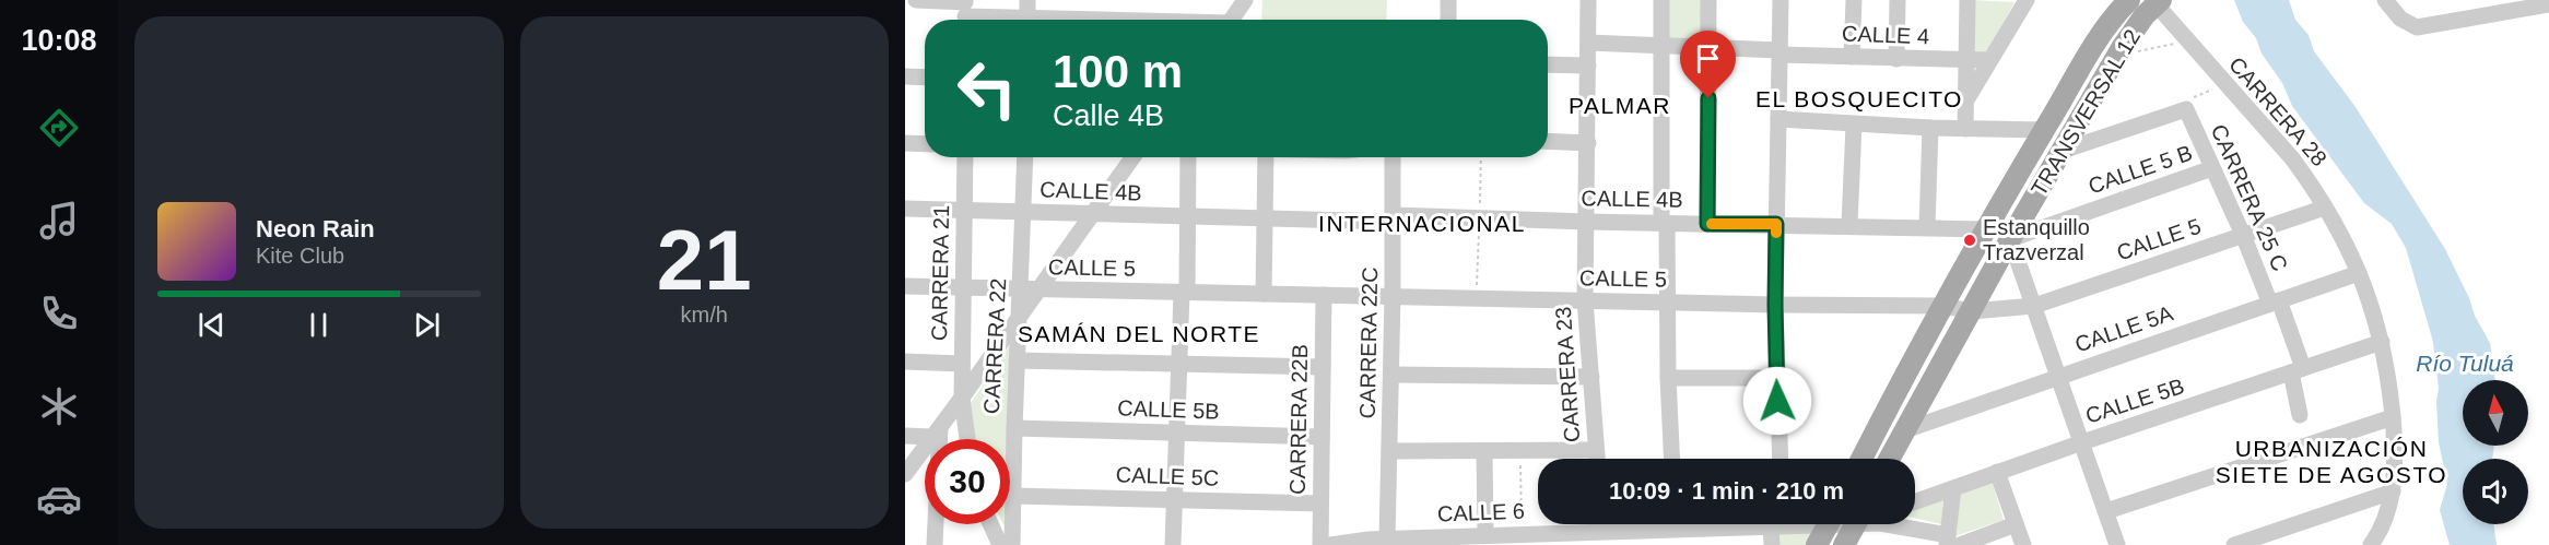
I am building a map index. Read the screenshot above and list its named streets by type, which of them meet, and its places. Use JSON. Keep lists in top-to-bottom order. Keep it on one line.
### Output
{"streets":{"main road":["TRANSVERSAL 12"],"street":["CALLE 4","CARRERA 28","CALLE 5 B","CALLE 4B","CARRERA 25 C","CALLE 5","CARRERA 21","CALLE 5A","CARRERA 22C","CARRERA 22","CARRERA 23","CALLE 5B","CARRERA 22B","CALLE 5C","CALLE 6"]},"crossings":[["CALLE 4","CARRERA 23"],["CARRERA 28","TRANSVERSAL 12"],["CARRERA 28","CALLE 5"],["CARRERA 28","CALLE 5A"],["CARRERA 28","CALLE 5B"],["TRANSVERSAL 12","CALLE 5 B"],["TRANSVERSAL 12","CALLE 4B"],["TRANSVERSAL 12","CALLE 5"],["TRANSVERSAL 12","CALLE 5A"],["CALLE 5 B","CARRERA 25 C"],["CALLE 4B","CARRERA 21"],["CALLE 4B","CARRERA 22C"],["CALLE 4B","CARRERA 22"],["CALLE 4B","CARRERA 23"],["CARRERA 25 C","CALLE 5"],["CARRERA 25 C","CALLE 5A"],["CARRERA 25 C","CALLE 5B"],["CALLE 5","CARRERA 21"],["CALLE 5","CARRERA 22C"],["CALLE 5","CARRERA 22"],["CALLE 5","CARRERA 23"],["CALLE 5","CARRERA 22B"],["CARRERA 22C","CALLE 6"],["CARRERA 22","CALLE 5B"],["CARRERA 22","CALLE 5C"],["CALLE 5B","CARRERA 22B"],["CARRERA 22B","CALLE 5C"]],"districts":["EL BOSQUECITO","PALMAR","INTERNACIONAL","SAMÁN DEL NORTE","URBANIZACIÓN SIETE DE AGOSTO"],"water":["Río Tuluá"],"places":["Estanquillo Trazverzal"],"north":"top","page":{"tabs":"10:08","tile":["21","km/h"],"turn":["100 m","Calle 4B"],"song":["Neon Rain","Kite Club"],"limit":"30","trip":"10:09 · 1 min · 210 m"}}
